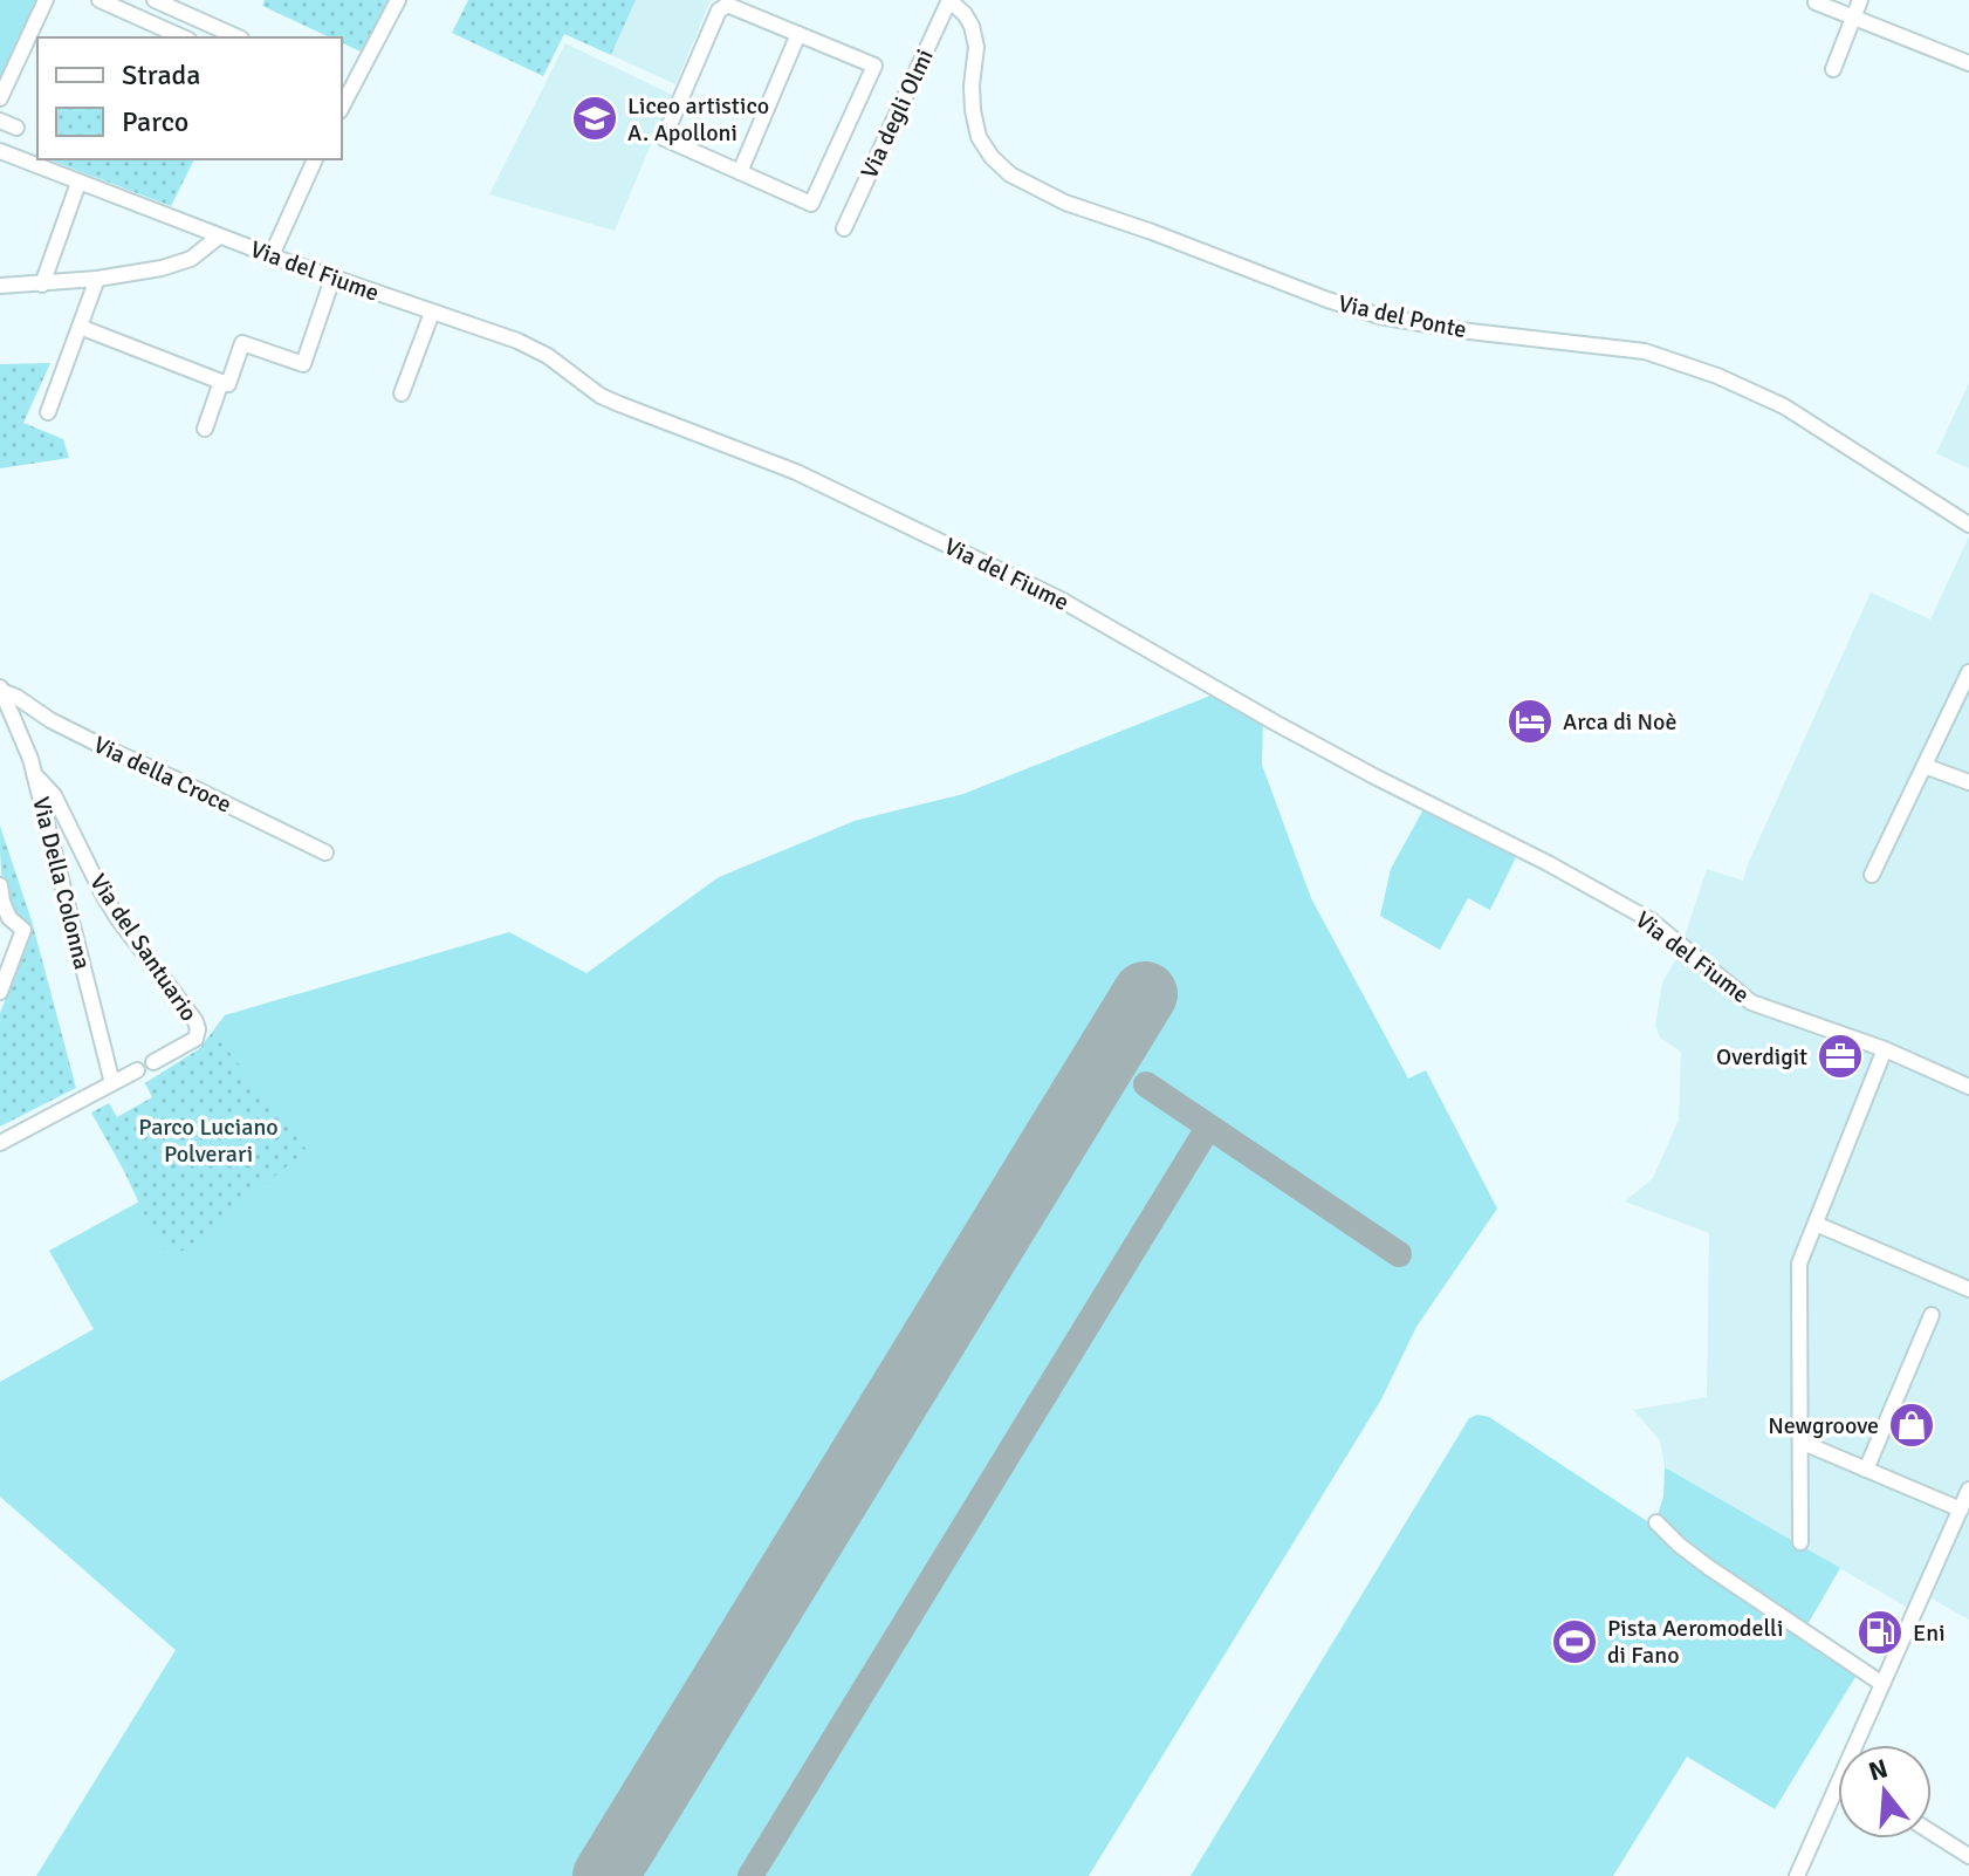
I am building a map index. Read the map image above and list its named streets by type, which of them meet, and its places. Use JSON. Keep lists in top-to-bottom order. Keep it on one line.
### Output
{"streets":{"street":["Via degli Olmi","Via del Fiume","Via del Ponte","Via della Croce","Via Della Colonna","Via del Santuario"]},"crossings":[["Via degli Olmi","Via del Ponte"],["Via della Croce","Via Della Colonna"],["Via Della Colonna","Via del Santuario"]],"parks":["Parco Luciano Polverari"],"places":{"school or university":["Liceo artistico A. Apolloni"],"hotel":["Arca di Noè"],"office":["Overdigit"],"shop":["Newgroove"],"fuel station":["Eni"],"sports":["Pista Aeromodelli di Fano"]},"legend":["Strada","Parco"],"north":"top"}
